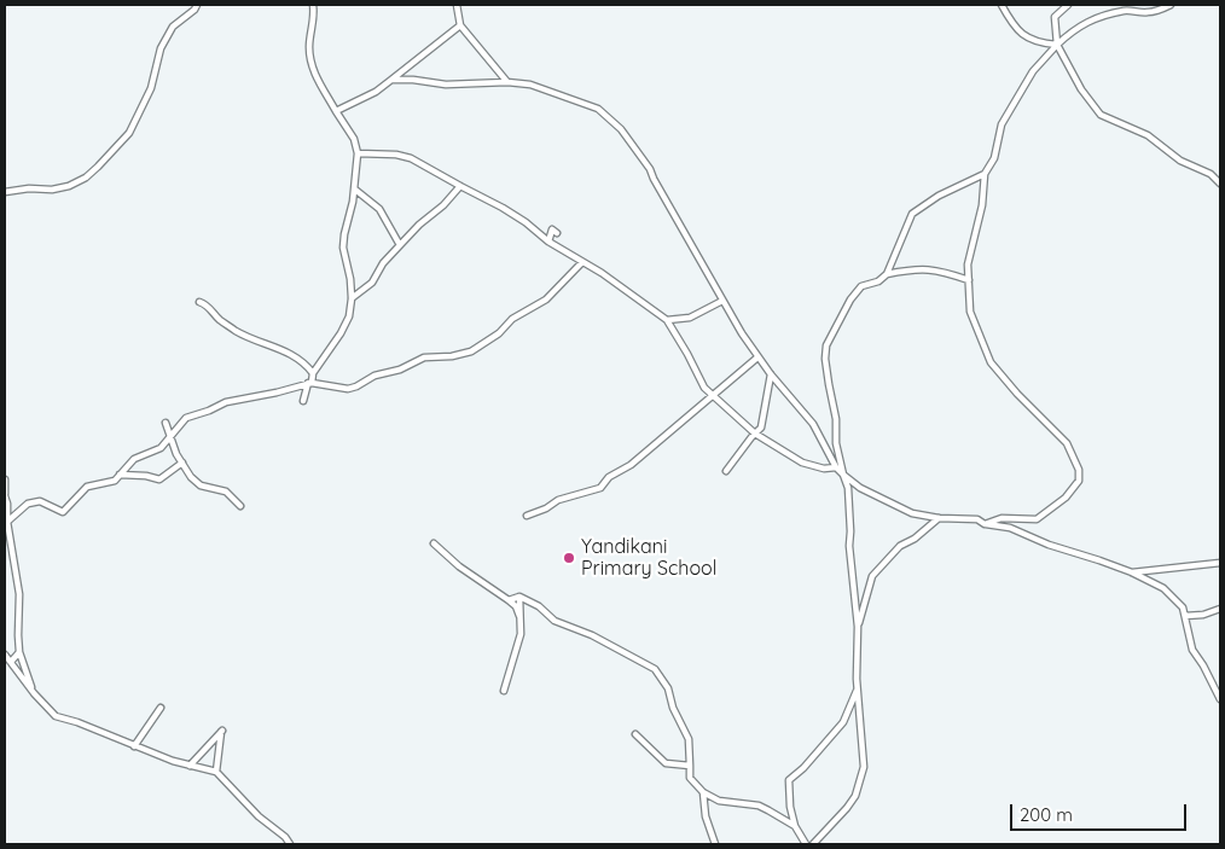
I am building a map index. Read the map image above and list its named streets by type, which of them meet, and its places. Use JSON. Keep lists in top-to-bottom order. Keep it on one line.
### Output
{"places":["Yandikani Primary School"],"scale_bar":"200 m"}
